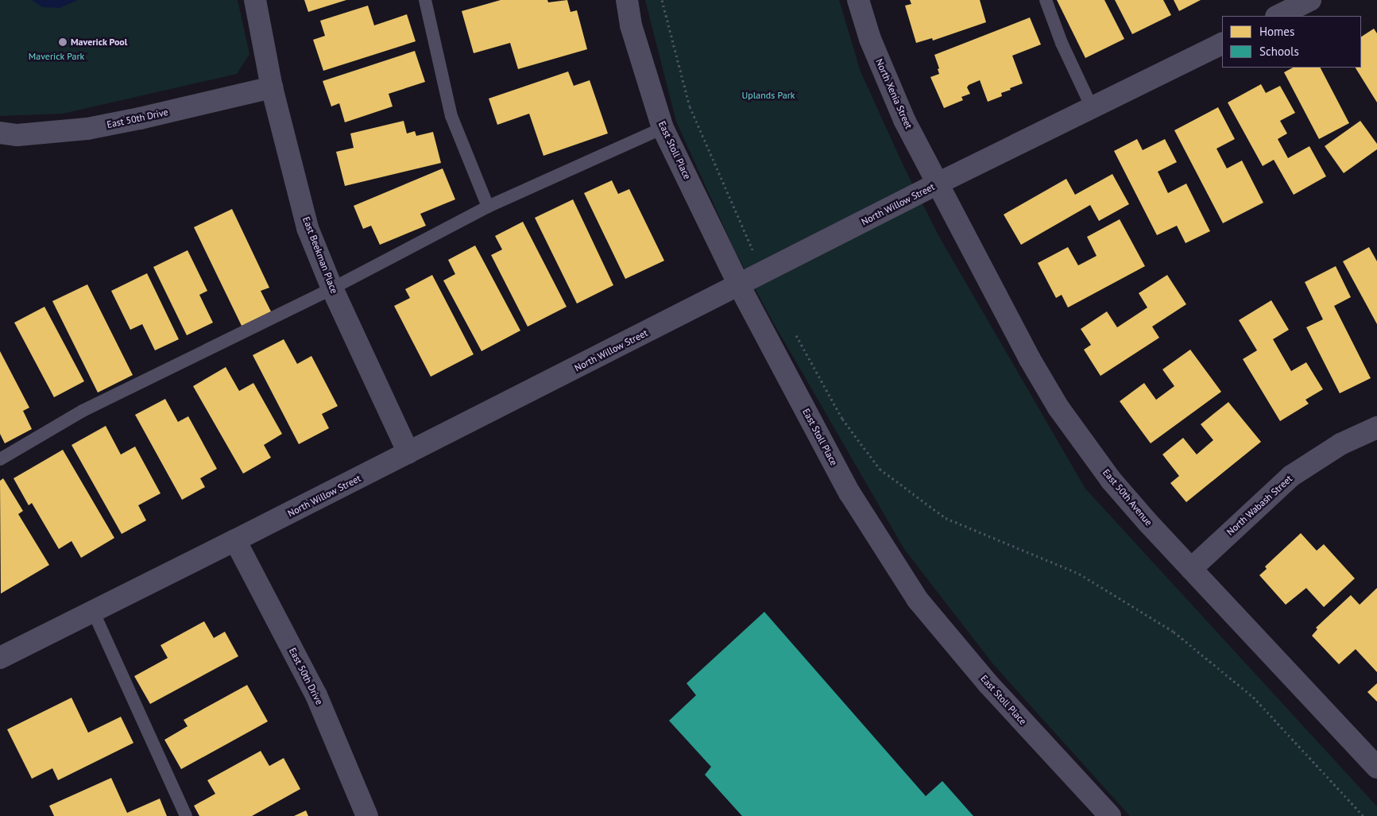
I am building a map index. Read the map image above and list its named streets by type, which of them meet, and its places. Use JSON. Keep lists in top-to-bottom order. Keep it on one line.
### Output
{"streets":{"street":["North Xenia Street","East 50th Drive","East Stoll Place","North Willow Street","East Beekman Place","East 50th Avenue","North Wabash Street"]},"crossings":[["North Xenia Street","North Willow Street"],["North Xenia Street","East 50th Avenue"],["East 50th Drive","North Willow Street"],["East 50th Drive","East Beekman Place"],["East Stoll Place","North Willow Street"],["North Willow Street","East Beekman Place"],["North Willow Street","East 50th Avenue"],["East 50th Avenue","North Wabash Street"]],"parks":["Maverick Park","Uplands Park"],"places":["Maverick Pool"],"legend":["Homes","Schools"]}
